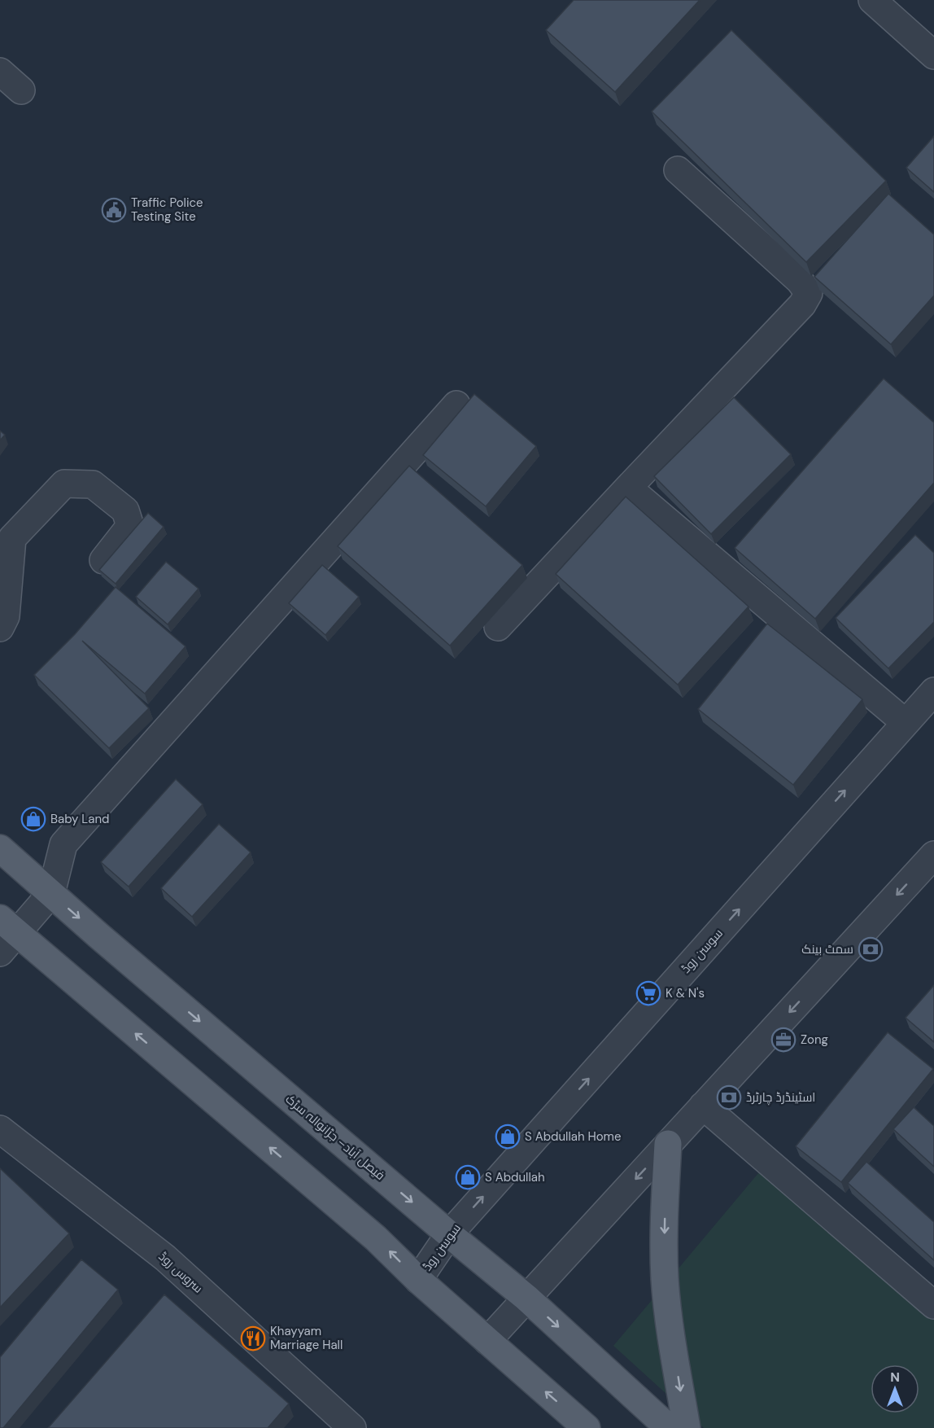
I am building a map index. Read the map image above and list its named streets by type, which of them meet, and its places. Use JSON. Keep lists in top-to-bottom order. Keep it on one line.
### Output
{"streets":{"main road":["فیصل آباد– جڑانوالہ سڑک"],"street":["سوسن روڈ","سروس روڈ"]},"crossings":[["سوسن روڈ","فیصل آباد– جڑانوالہ سڑک"]],"places":{"public building":["Traffic Police Testing Site"],"shop":["Baby Land","S Abdullah Home","S Abdullah"],"bank":["سمٹ بینک","اسٹینڈرڈ چارٹرڈ"],"supermarket":["K & N's"],"office":["Zong"],"restaurant":["Khayyam Marriage Hall"]},"north":"top"}
